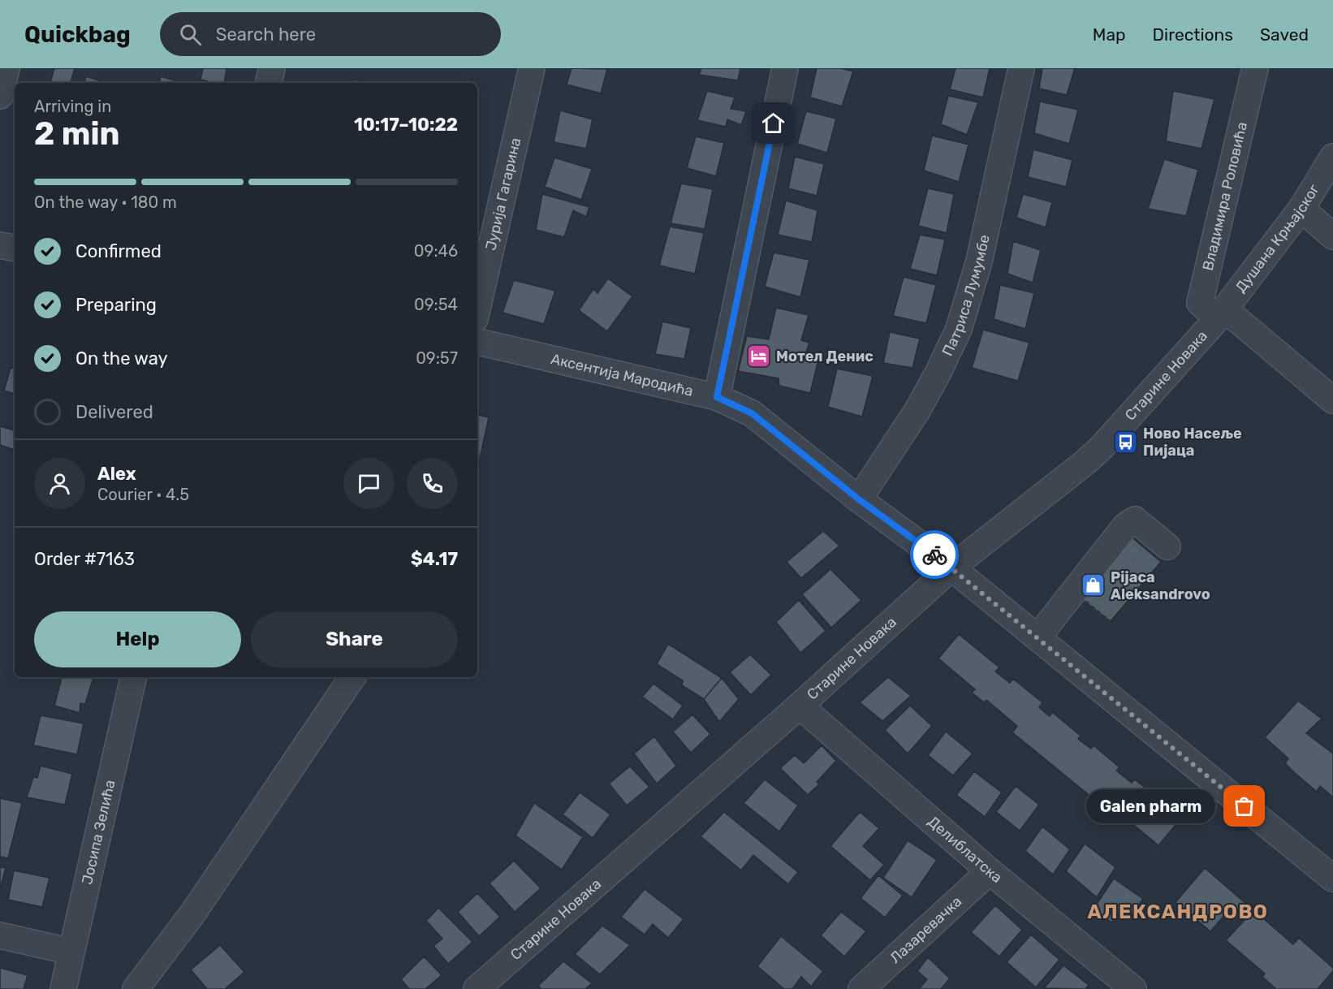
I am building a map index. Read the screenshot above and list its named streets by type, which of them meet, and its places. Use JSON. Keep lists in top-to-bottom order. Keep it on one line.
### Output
{"streets":{"street":["Јурија Гагарина","Владимира Роловића","Душана Крњајског","Патриса Лумумбе","Аксентија Мародића","Старине Новака","Јосипа Зелића","Делиблатска","Лазаревачка"]},"crossings":[["Владимира Роловића","Душана Крњајског"],["Владимира Роловића","Старине Новака"],["Душана Крњајског","Старине Новака"],["Патриса Лумумбе","Аксентија Мародића"],["Аксентија Мародића","Старине Новака"],["Старине Новака","Делиблатска"],["Делиблатска","Лазаревачка"]],"districts":["АЛЕКСАНДРОВО"],"places":{"hotel":["Мотел Денис"],"bus stop":["Ново Насеље Пијаца"],"shop":["Pijaca Aleksandrovo"],"other":["Galen pharm"]},"page":{"header":"Quickbag","search":"Search here","nav":["Map","Directions","Saved"],"heading":["2 min","Arriving in","10:17–10:22"],"panel":["Alex","Courier · 4.5","Order #7163","$4.17"],"bar":"On the way · 180 m","list":[["Confirmed","09:46"],["Preparing","09:54"],["On the way","09:57"],"Delivered"],"buttons":["Help","Share"],"bubble":"Galen pharm"}}
